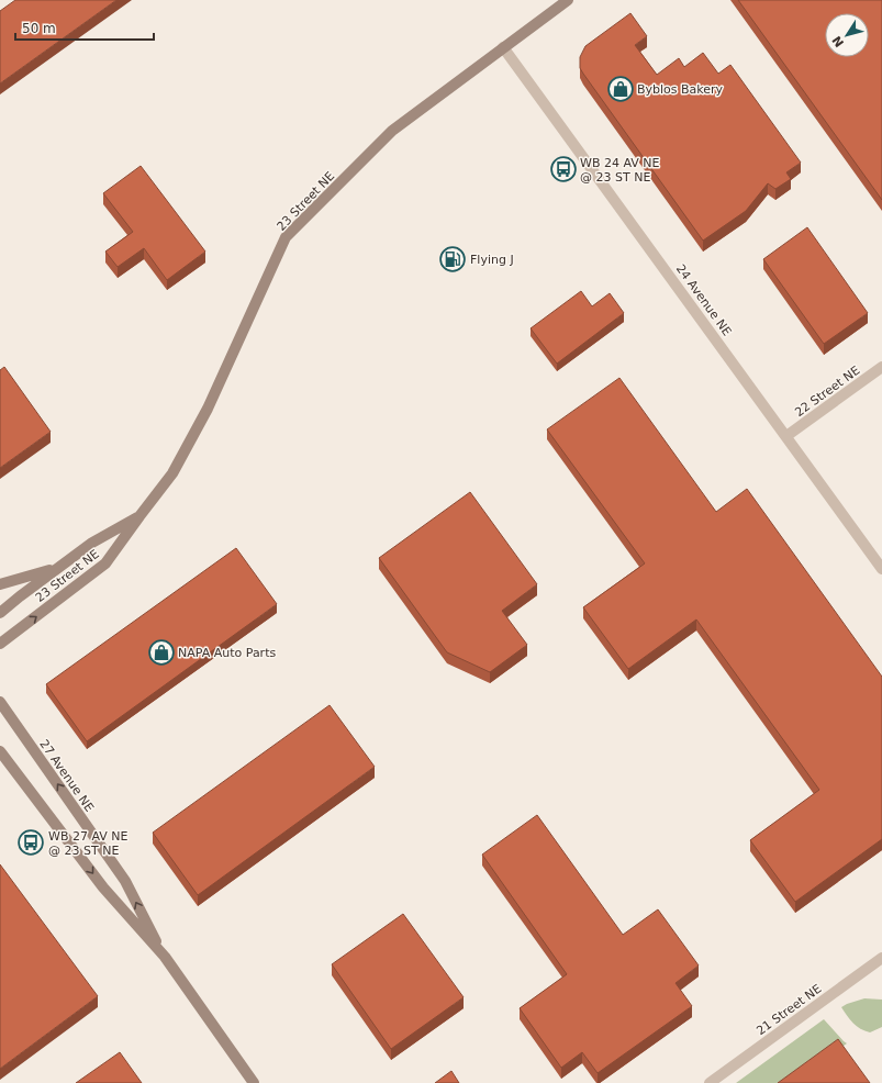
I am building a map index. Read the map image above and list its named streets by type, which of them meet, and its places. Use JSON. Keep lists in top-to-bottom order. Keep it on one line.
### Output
{"streets":{"street":["23 Street NE","24 Avenue NE","22 Street NE","27 Avenue NE","21 Street NE"]},"crossings":[["23 Street NE","24 Avenue NE"],["24 Avenue NE","22 Street NE"]],"places":{"shop":["Byblos Bakery","NAPA Auto Parts"],"bus stop":["WB 24 AV NE @ 23 ST NE","WB 27 AV NE @ 23 ST NE"],"fuel station":["Flying J"]},"scale_bar":"50 m","north":"bottom left"}
